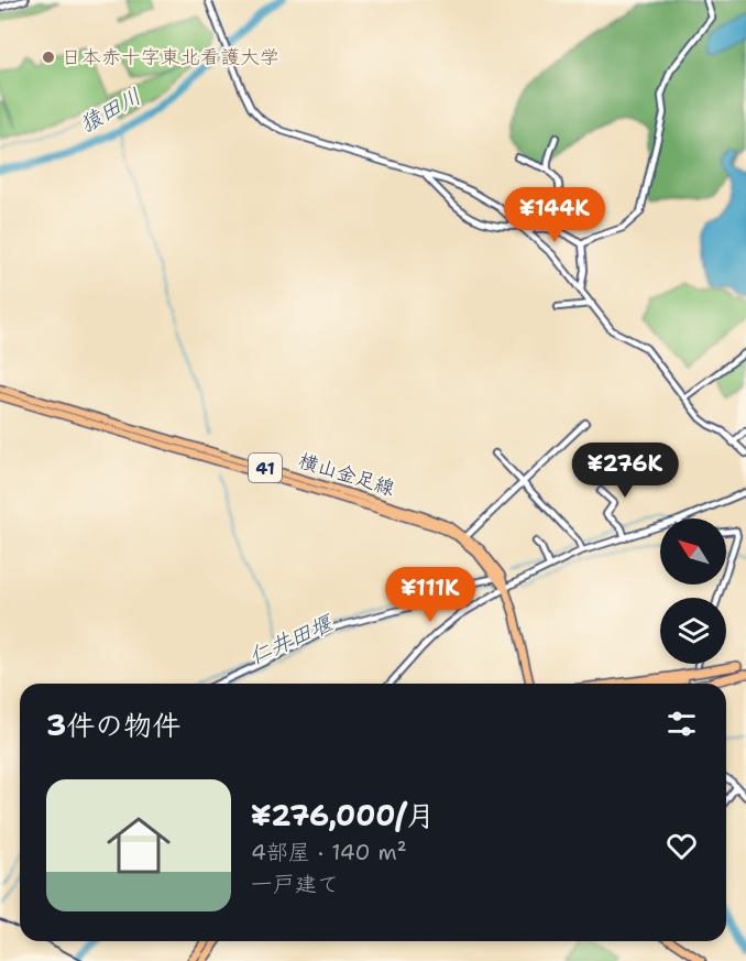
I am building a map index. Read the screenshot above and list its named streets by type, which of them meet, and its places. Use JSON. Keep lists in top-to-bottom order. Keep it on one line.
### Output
{"streets":{"main road":["41","横山金足線"]},"water":["猿田川","仁井田堰"],"places":["日本赤十字東北看護大学"],"north":"top left","page":{"price":["¥144K","¥276K","¥111K"],"heading":"3件の物件","list":[{"name":"¥276,000/月","note":"4部屋 · 140 m² · 一戸建て"}]}}
